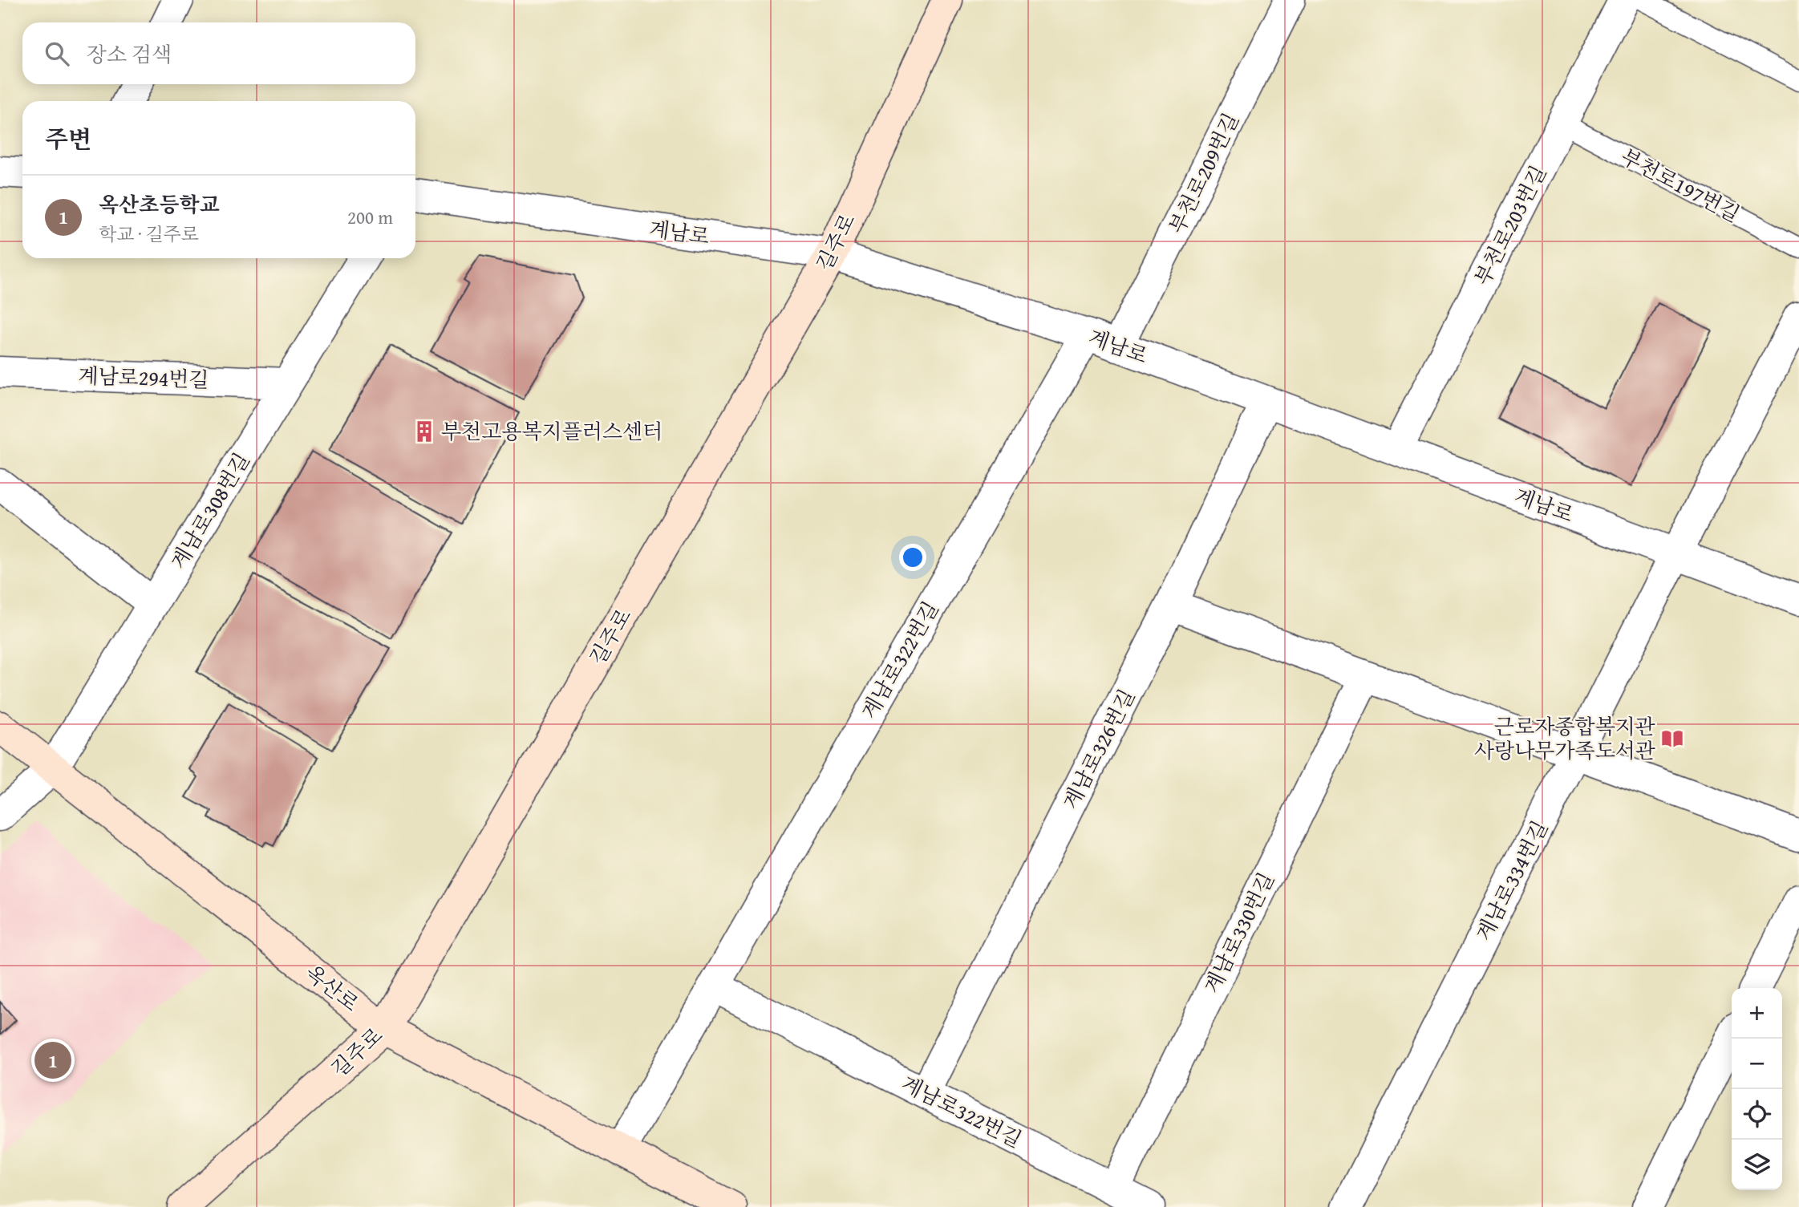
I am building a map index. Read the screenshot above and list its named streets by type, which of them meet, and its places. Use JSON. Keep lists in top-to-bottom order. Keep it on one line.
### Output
{"streets":{"street":["부천로209번길","부천로203번길","계남로","길주로","계남로294번길","계남로308번길","계남로322번길","계남로326번길","계남로334번길","계남로330번길","옥산로"],"lane":["부천로197번길"]},"crossings":[["부천로209번길","계남로"],["부천로197번길","부천로203번길"],["부천로203번길","계남로"],["계남로","길주로"],["계남로","계남로322번길"],["계남로","계남로326번길"],["계남로","계남로334번길"],["길주로","옥산로"],["계남로294번길","계남로308번길"],["계남로308번길","옥산로"],["계남로322번길","계남로326번길"],["계남로322번길","계남로330번길"],["계남로322번길","옥산로"]],"places":{"building":["부천고용복지플러스센터"],"library":["근로자종합복지관 사랑나무가족도서관"]},"page":{"search":"장소 검색","heading":"주변","list":[{"mark":"1","name":"옥산초등학교","note":"학교 · 길주로","value":"200 m"}],"map_buttons":["+","−"],"pins":"1"}}
